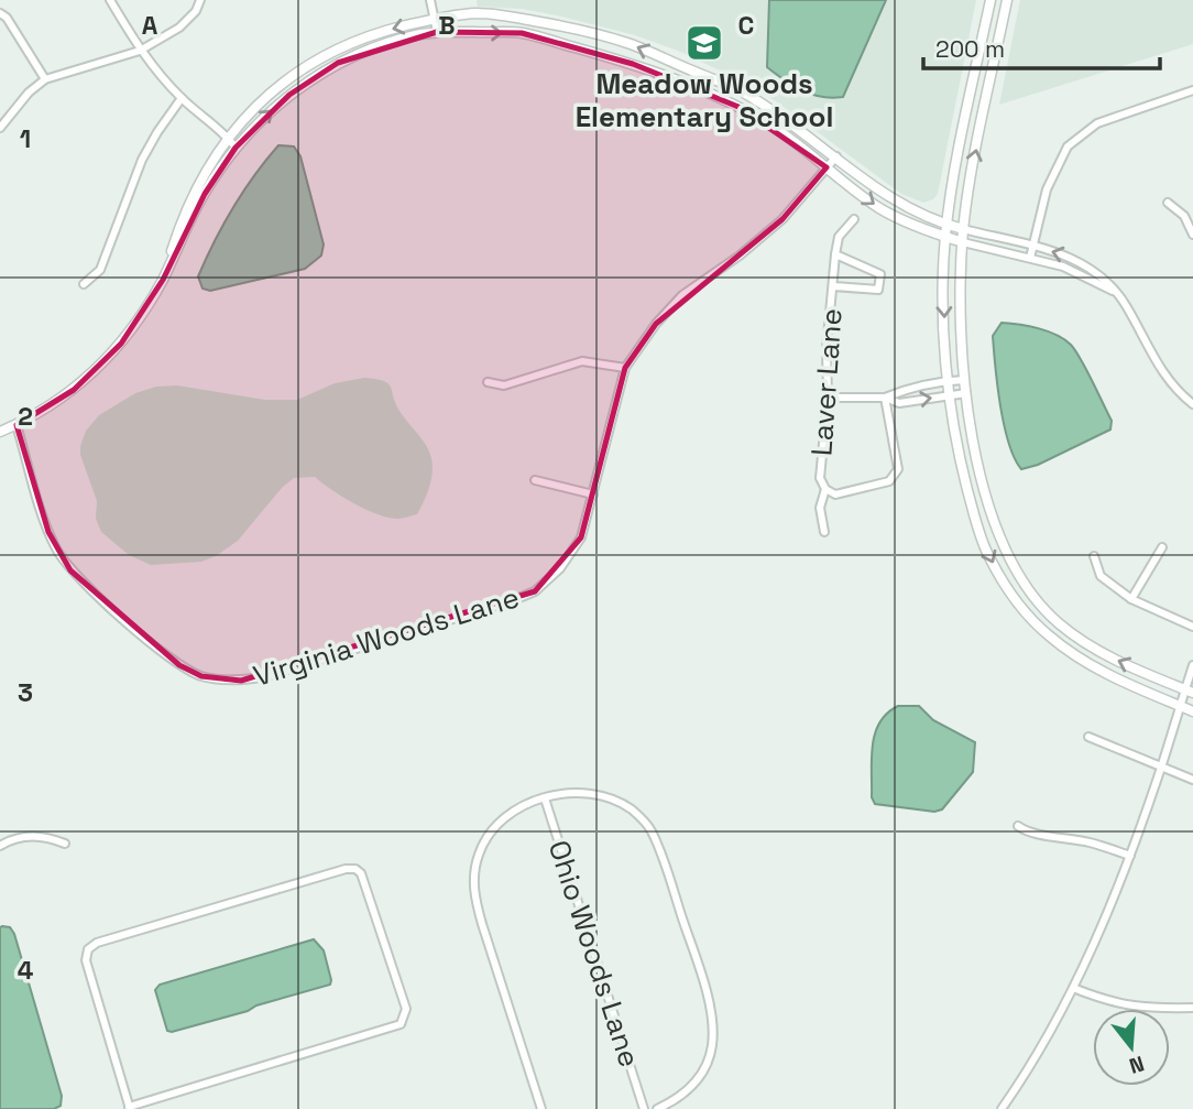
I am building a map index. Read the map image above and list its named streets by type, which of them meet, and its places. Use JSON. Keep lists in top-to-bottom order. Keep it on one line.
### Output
{"streets":{"street":["Laver Lane","Virginia Woods Lane","Ohio Woods Lane"]},"places":{"school or university":["Meadow Woods Elementary School"]},"scale_bar":"200 m","north":"bottom","grid":{"columns":["A","B","C"],"rows":["1","2","3","4"]}}
